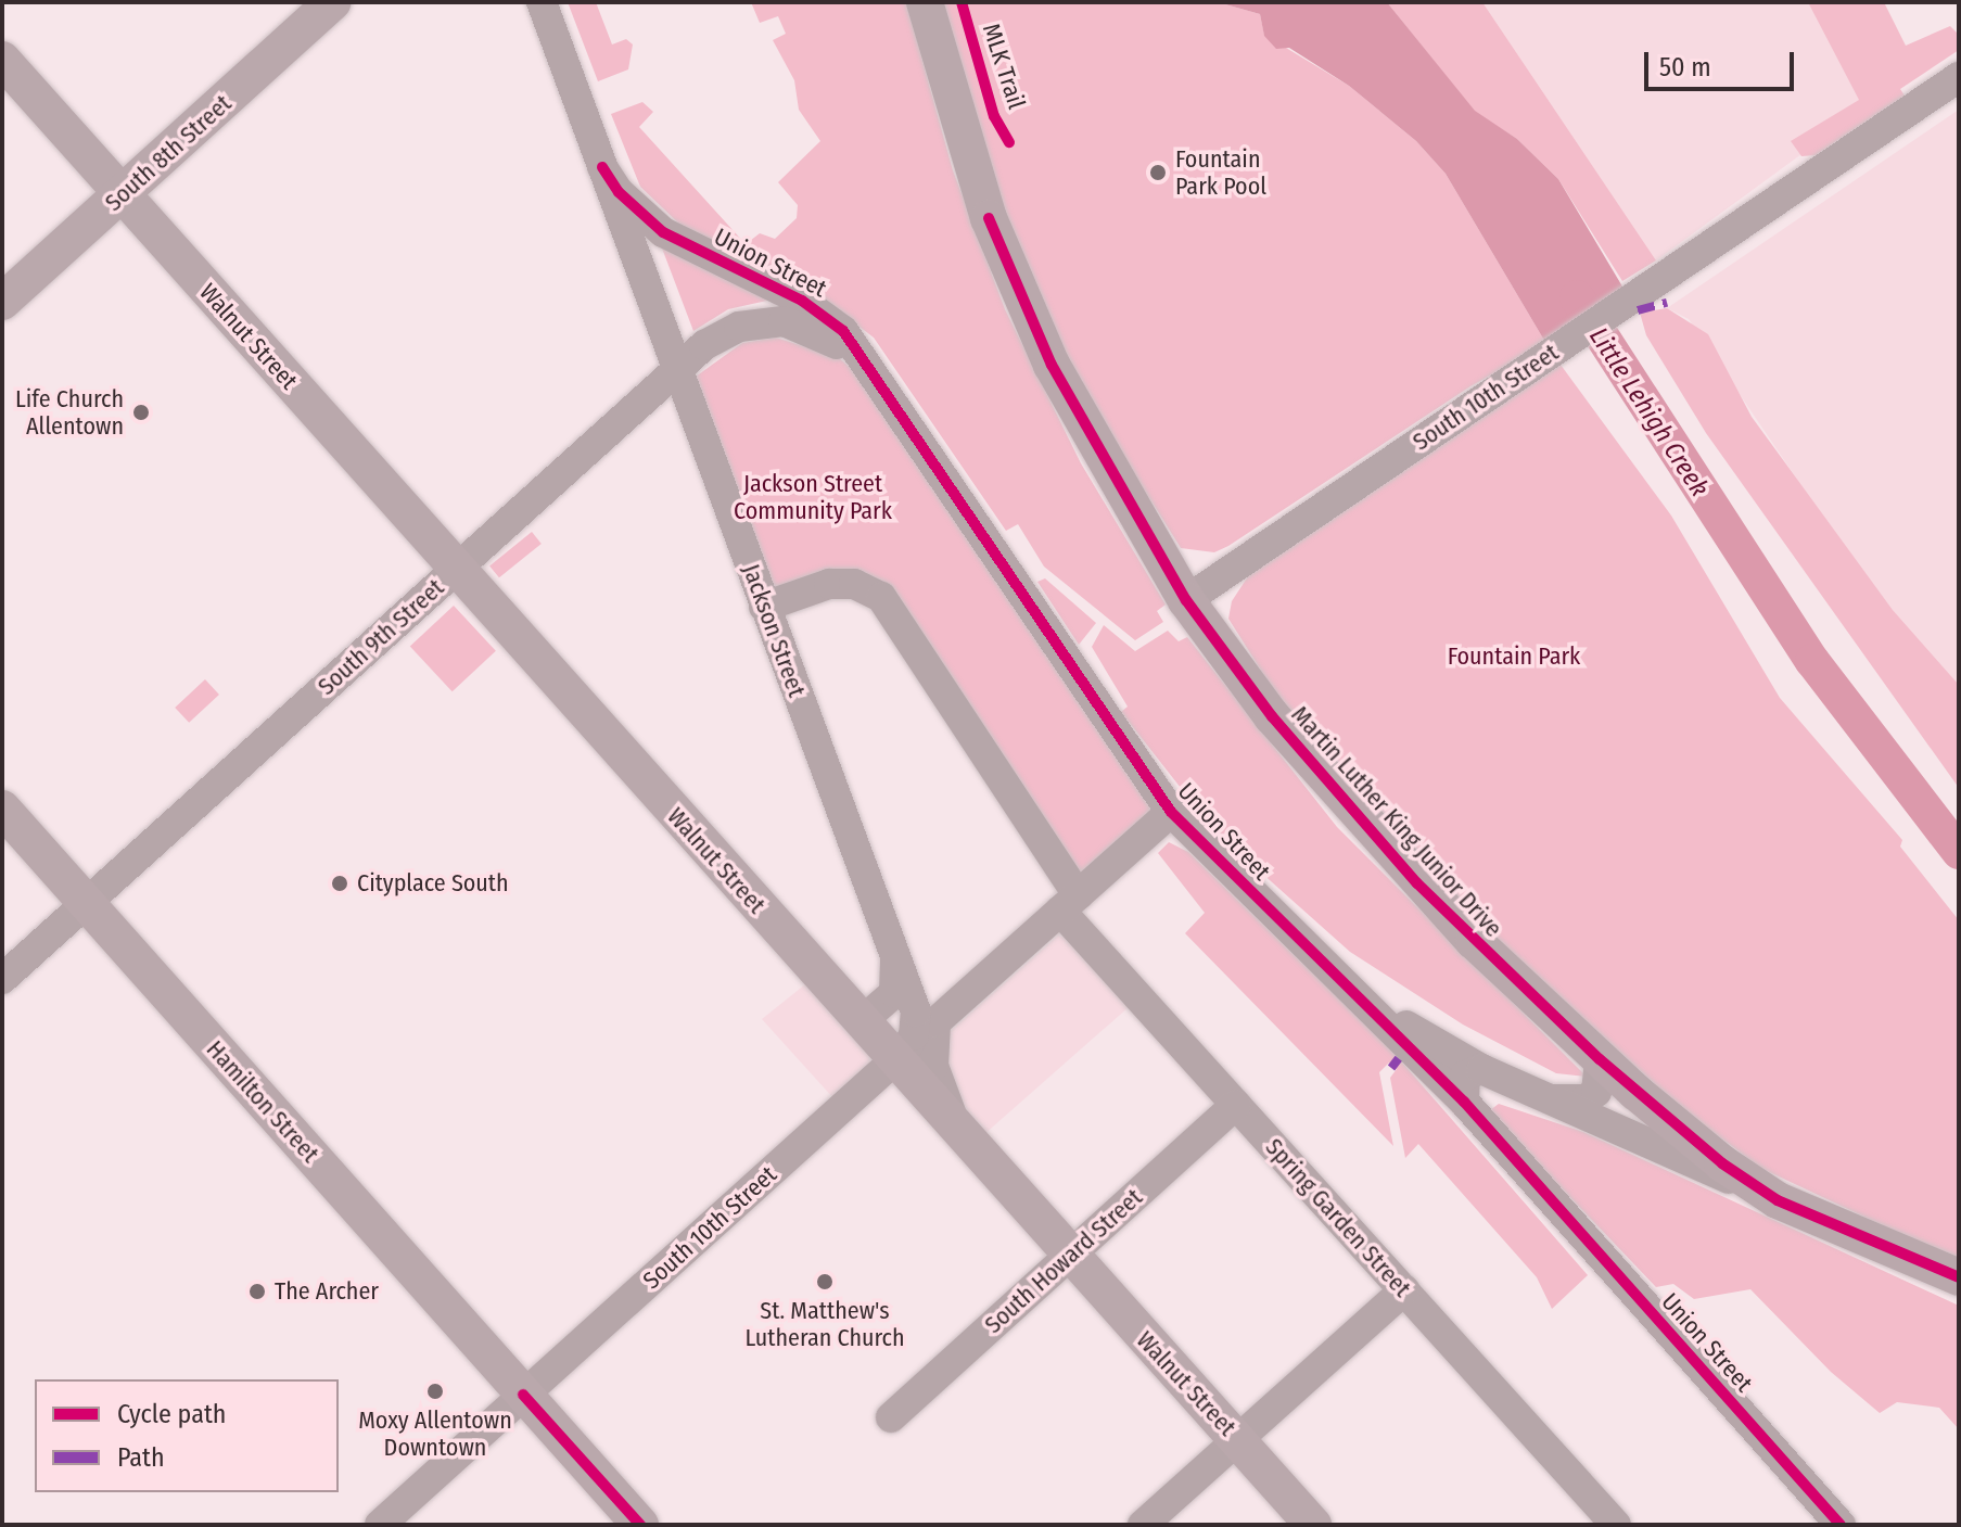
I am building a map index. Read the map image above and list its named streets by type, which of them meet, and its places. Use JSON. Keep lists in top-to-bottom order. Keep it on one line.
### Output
{"streets":{"main road":["South 8th Street","Walnut Street","Martin Luther King Junior Drive","Hamilton Street"],"street":["Union Street","South 10th Street","Jackson Street","South 9th Street","Spring Garden Street","South Howard Street"],"cycle path":["MLK Trail"]},"crossings":[["South 8th Street","Walnut Street"],["Union Street","Jackson Street"],["Union Street","South 9th Street"],["Walnut Street","South 10th Street"],["Walnut Street","South 9th Street"],["Walnut Street","South Howard Street"],["South 10th Street","Martin Luther King Junior Drive"],["South 10th Street","Hamilton Street"],["Jackson Street","South 9th Street"],["Jackson Street","Spring Garden Street"],["South 9th Street","Hamilton Street"],["Spring Garden Street","South Howard Street"]],"water":["Little Lehigh Creek"],"parks":["Jackson Street Community Park","Fountain Park"],"places":["Fountain Park Pool","Life Church Allentown","Cityplace South","St. Matthew's Lutheran Church","The Archer","Moxy Allentown Downtown"],"legend":["Cycle path","Path"],"scale_bar":"50 m"}
